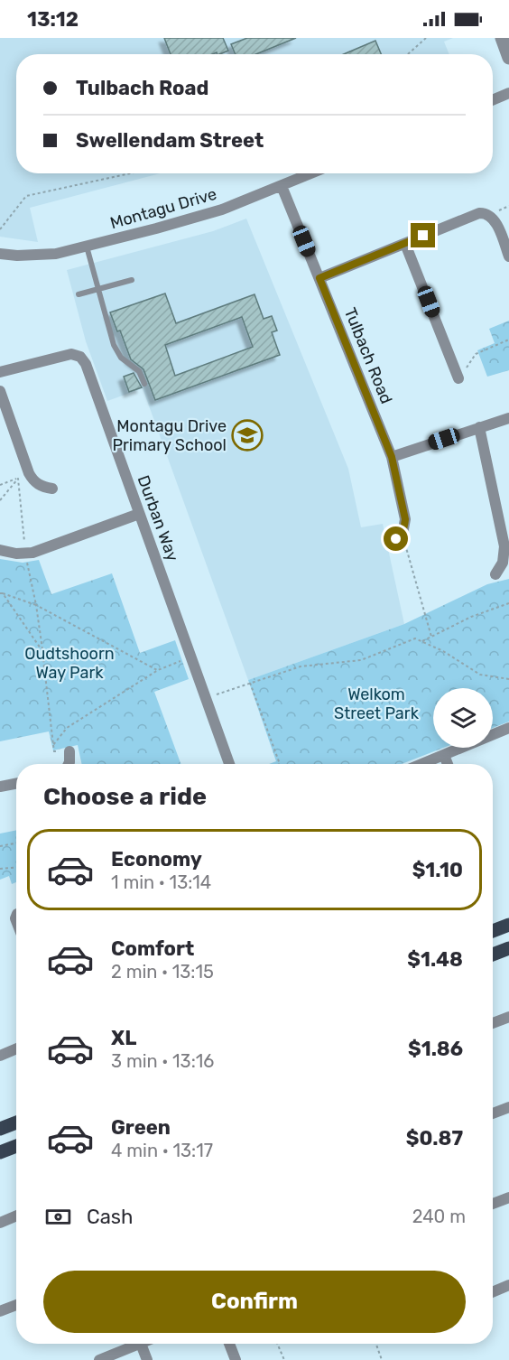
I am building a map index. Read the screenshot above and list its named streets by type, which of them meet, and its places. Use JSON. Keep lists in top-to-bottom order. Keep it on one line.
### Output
{"streets":{"street":["Montagu Drive","Tulbach Road","Durban Way"]},"crossings":[["Montagu Drive","Tulbach Road"]],"parks":["Oudtshoorn Way Park","Welkom Street Park"],"places":{"school or university":["Montagu Drive Primary School"]},"page":{"status":"13:12","banner":["Tulbach Road","Swellendam Street"],"heading":"Choose a ride","list":[{"name":"Economy","note":"1 min · 13:14","value":"$1.10"},{"name":"Comfort","note":"2 min · 13:15","value":"$1.48"},{"name":"XL","note":"3 min · 13:16","value":"$1.86"},{"name":"Green","note":"4 min · 13:17","value":"$0.87"}],"pay":["Cash","240 m"],"buttons":"Confirm"}}
